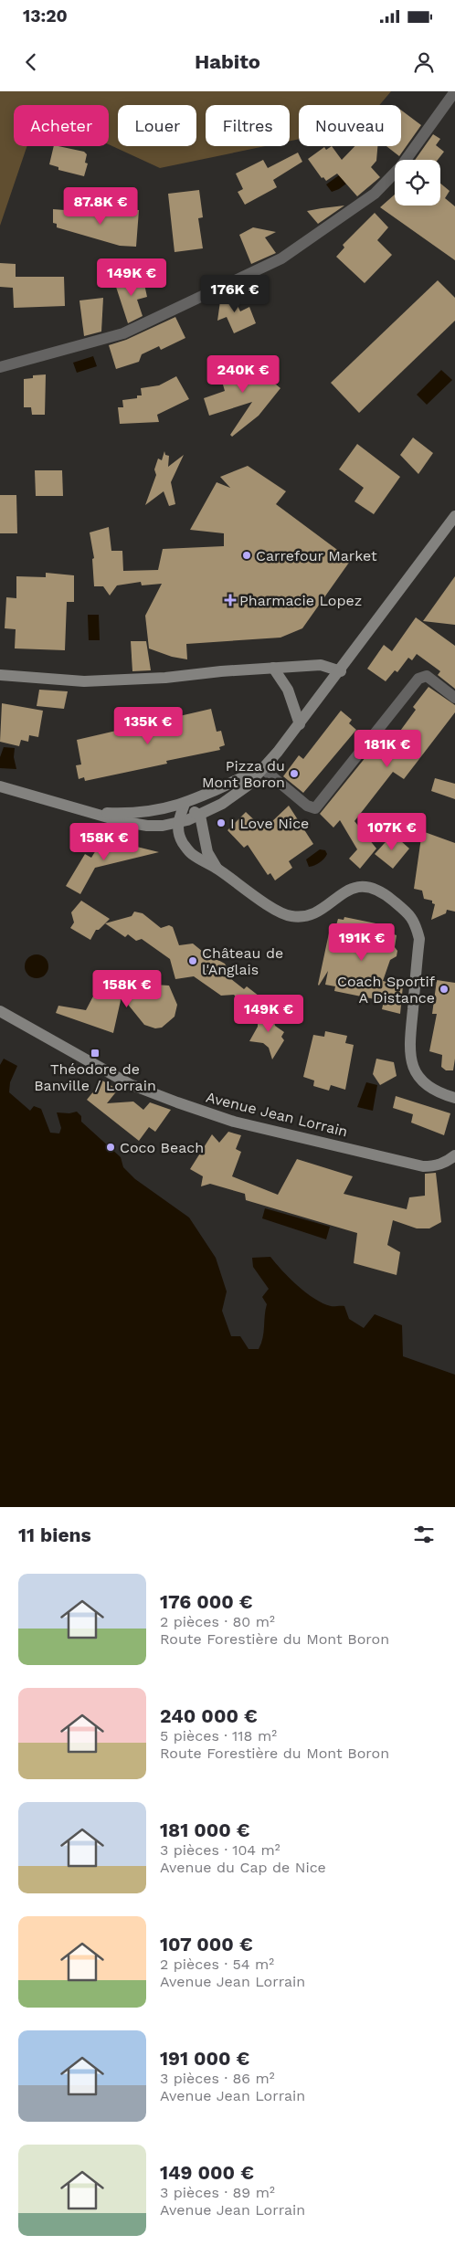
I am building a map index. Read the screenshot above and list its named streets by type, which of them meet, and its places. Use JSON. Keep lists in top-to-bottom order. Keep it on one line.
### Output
{"streets":{"street":["Avenue Jean Lorrain"]},"places":{"other":["Carrefour Market","Pizza du Mont Boron","I Love Nice","Château de l'Anglais","Coach Sportif A Distance","Coco Beach"],"health":["Pharmacie Lopez"],"transit":["Théodore de Banville / Lorrain"]},"page":{"status":"13:20","header":"Habito","chip":["Acheter","Louer","Filtres","Nouveau"],"price":["87.8K €","149K €","176K €","240K €","135K €","181K €","107K €","158K €","191K €","158K €","149K €"],"heading":"11 biens","list":[{"name":"176 000 €","note":"2 pièces · 80 m² · Route Forestière du Mont Boron"},{"name":"240 000 €","note":"5 pièces · 118 m² · Route Forestière du Mont Boron"},{"name":"181 000 €","note":"3 pièces · 104 m² · Avenue du Cap de Nice"},{"name":"107 000 €","note":"2 pièces · 54 m² · Avenue Jean Lorrain"},{"name":"191 000 €","note":"3 pièces · 86 m² · Avenue Jean Lorrain"},{"name":"149 000 €","note":"3 pièces · 89 m² · Avenue Jean Lorrain"}]}}
